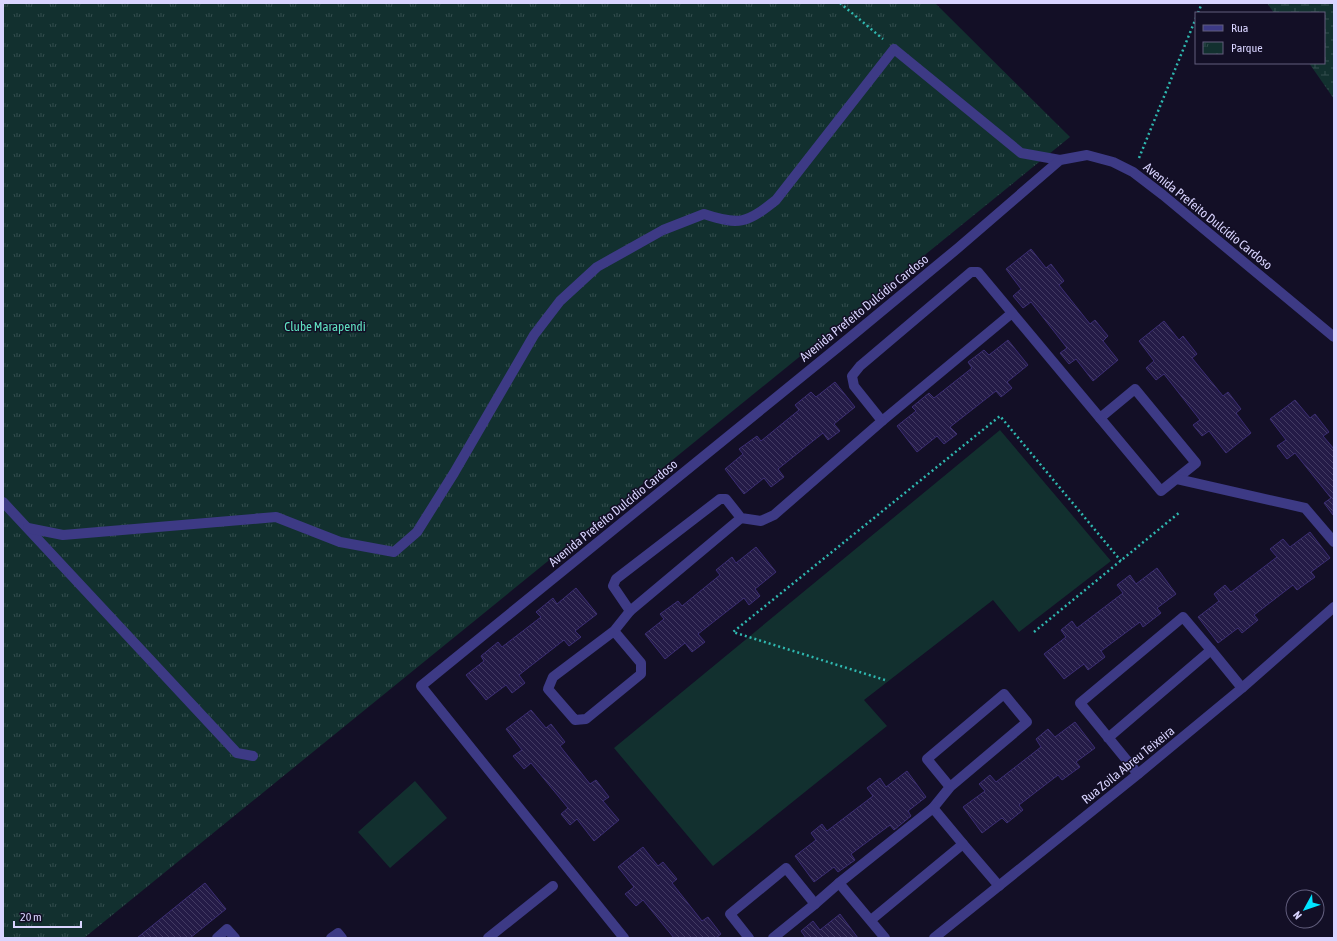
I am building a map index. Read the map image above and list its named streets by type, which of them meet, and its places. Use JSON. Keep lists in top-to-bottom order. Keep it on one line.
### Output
{"streets":{"street":["Avenida Prefeito Dulcídio Cardoso","Rua Zoila Abreu Teixeira"]},"parks":["Clube Marapendi"],"legend":["Rua","Parque"],"scale_bar":"20 m","north":"bottom left"}
